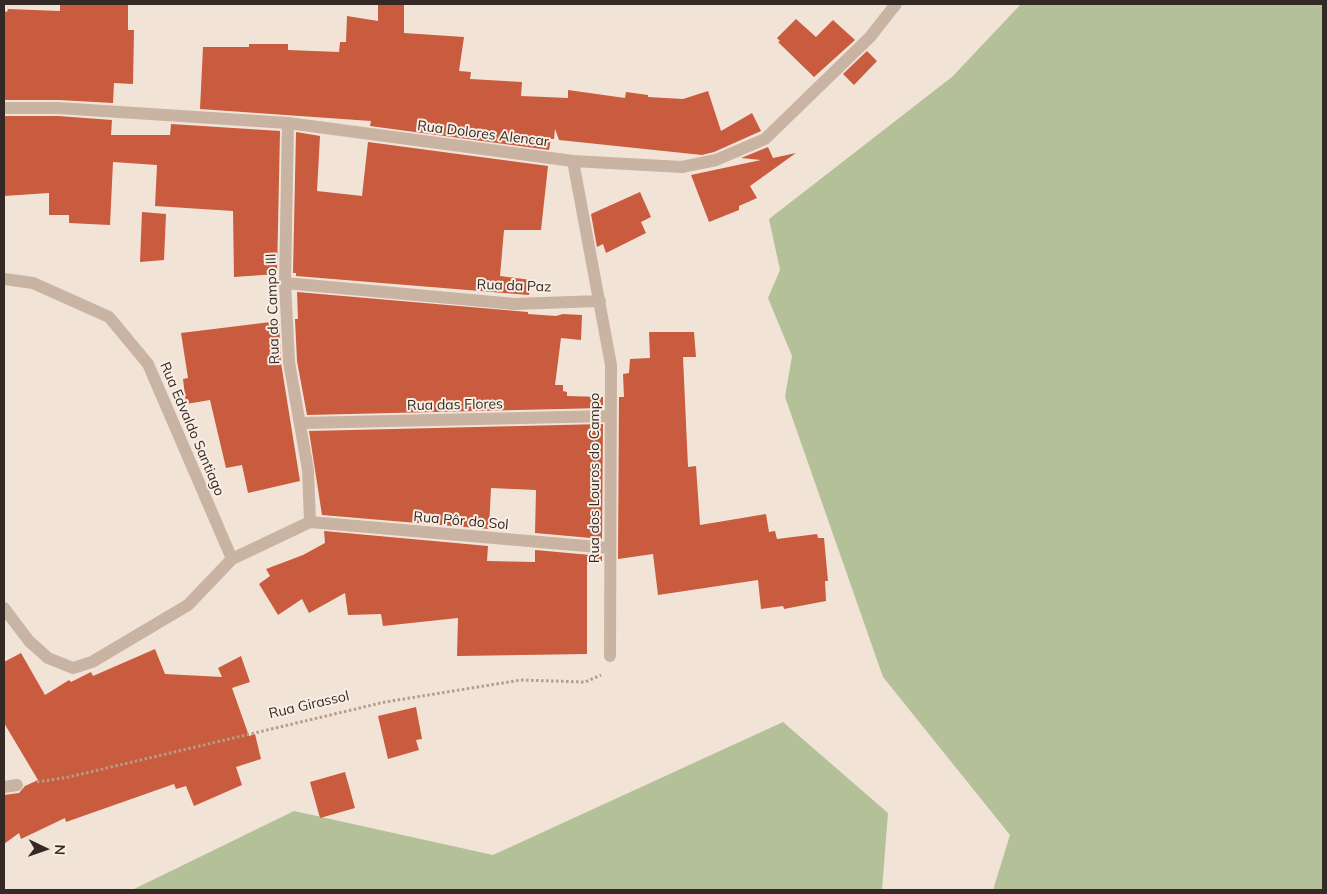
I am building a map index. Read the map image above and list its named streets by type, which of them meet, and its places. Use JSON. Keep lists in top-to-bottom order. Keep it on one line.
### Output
{"streets":{"street":["Rua Dolores Alencar","Rua da Paz","Rua do Campo III","Rua das Flores","Rua Edvaldo Santiago","Rua dos Louros do Campo","Rua Pôr do Sol"],"path":["Rua Girassol"]},"crossings":[["Rua Dolores Alencar","Rua do Campo III"],["Rua da Paz","Rua do Campo III"],["Rua da Paz","Rua dos Louros do Campo"],["Rua do Campo III","Rua das Flores"],["Rua do Campo III","Rua Pôr do Sol"],["Rua das Flores","Rua dos Louros do Campo"],["Rua dos Louros do Campo","Rua Pôr do Sol"],["Rua dos Louros do Campo","Rua Girassol"]],"north":"right"}
